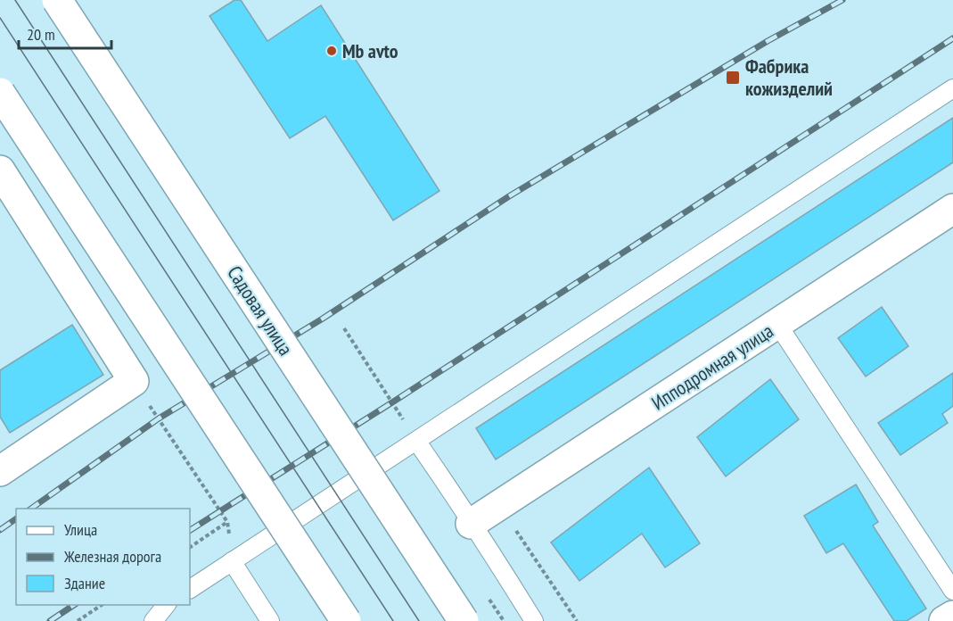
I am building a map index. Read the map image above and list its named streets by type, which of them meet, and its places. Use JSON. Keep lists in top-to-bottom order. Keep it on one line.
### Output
{"streets":{"main road":["Садовая улица","Ипподромная улица"]},"places":{"other":["Mb avto"],"transit":["Фабрика кожизделий"]},"legend":["Улица","Железная дорога","Здание"],"scale_bar":"20 m"}
